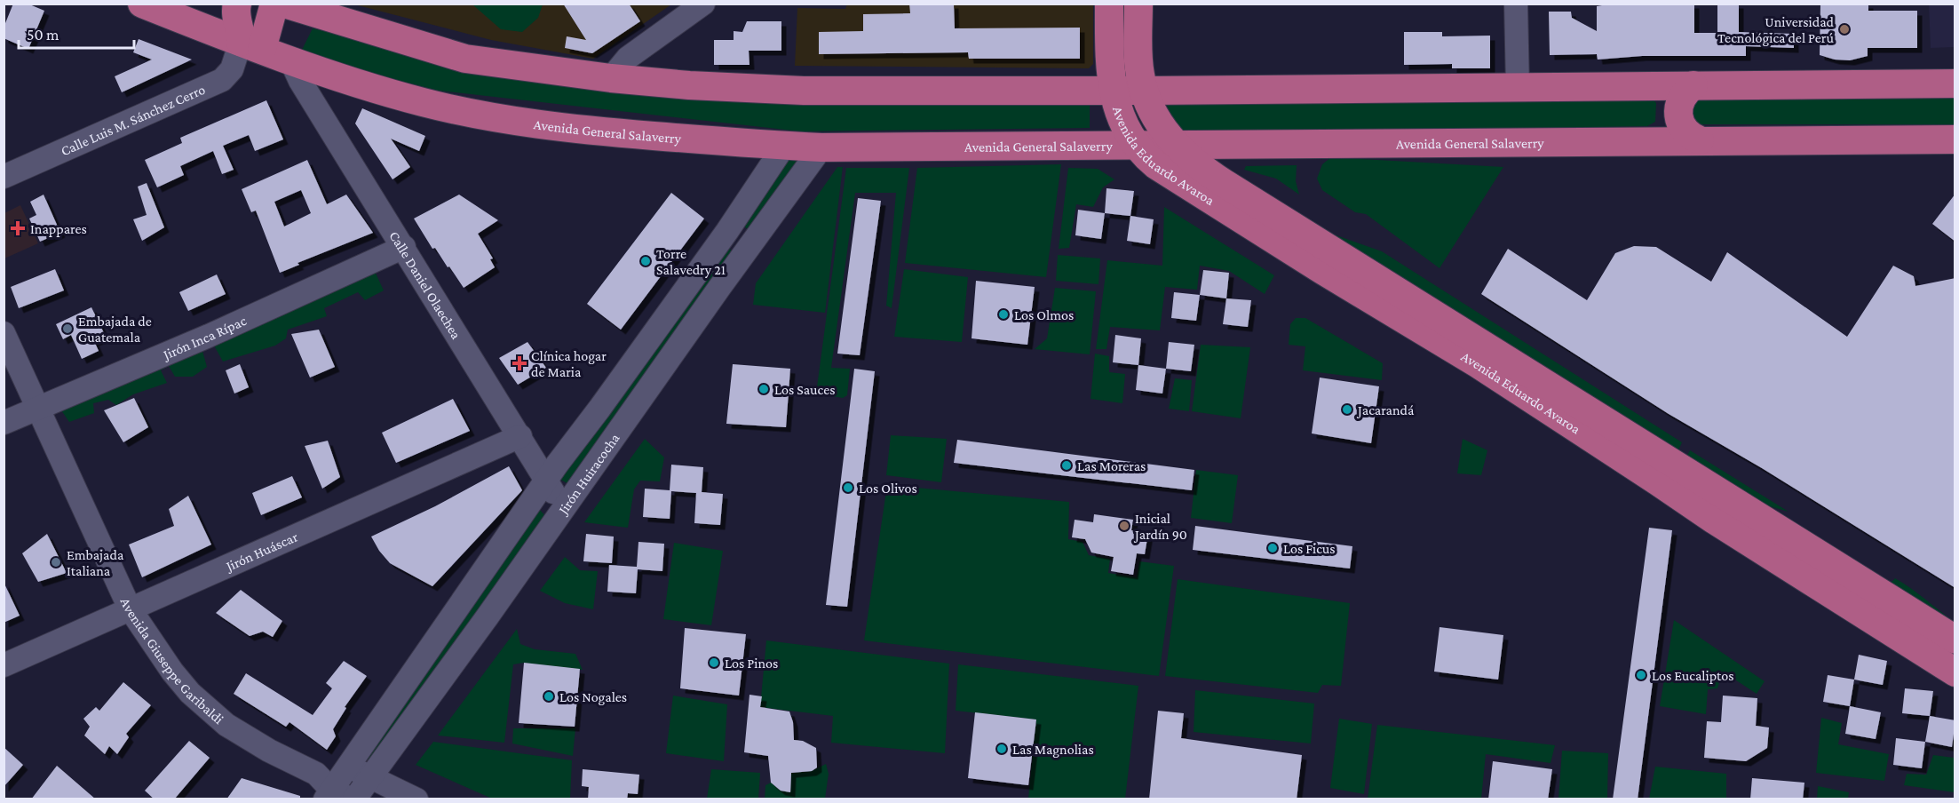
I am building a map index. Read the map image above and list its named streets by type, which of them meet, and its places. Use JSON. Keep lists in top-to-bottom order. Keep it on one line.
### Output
{"streets":{"main road":["Avenida General Salaverry","Avenida Eduardo Avaroa"],"street":["Calle Luis M. Sánchez Cerro","Calle Daniel Olaechea","Jirón Inca Rípac","Jirón Huiracocha","Jirón Huáscar","Avenida Giuseppe Garibaldi"]},"crossings":[["Calle Luis M. Sánchez Cerro","Avenida General Salaverry"],["Avenida General Salaverry","Avenida Eduardo Avaroa"],["Avenida General Salaverry","Calle Daniel Olaechea"],["Avenida General Salaverry","Jirón Huiracocha"],["Calle Daniel Olaechea","Jirón Inca Rípac"],["Calle Daniel Olaechea","Jirón Huiracocha"],["Calle Daniel Olaechea","Jirón Huáscar"],["Jirón Inca Rípac","Avenida Giuseppe Garibaldi"],["Jirón Huiracocha","Avenida Giuseppe Garibaldi"],["Jirón Huáscar","Avenida Giuseppe Garibaldi"]],"places":{"other":["Universidad Tecnológica del Perú","Torre Salavedry 21","Los Olmos","Embajada de Guatemala","Los Sauces","Jacarandá","Las Moreras","Los Olivos","Inicial Jardín 90","Los Ficus","Embajada Italiana","Los Pinos","Los Eucaliptos","Los Nogales","Las Magnolias"],"health":["Inappares","Clínica hogar de Maria"]},"scale_bar":"50 m"}
